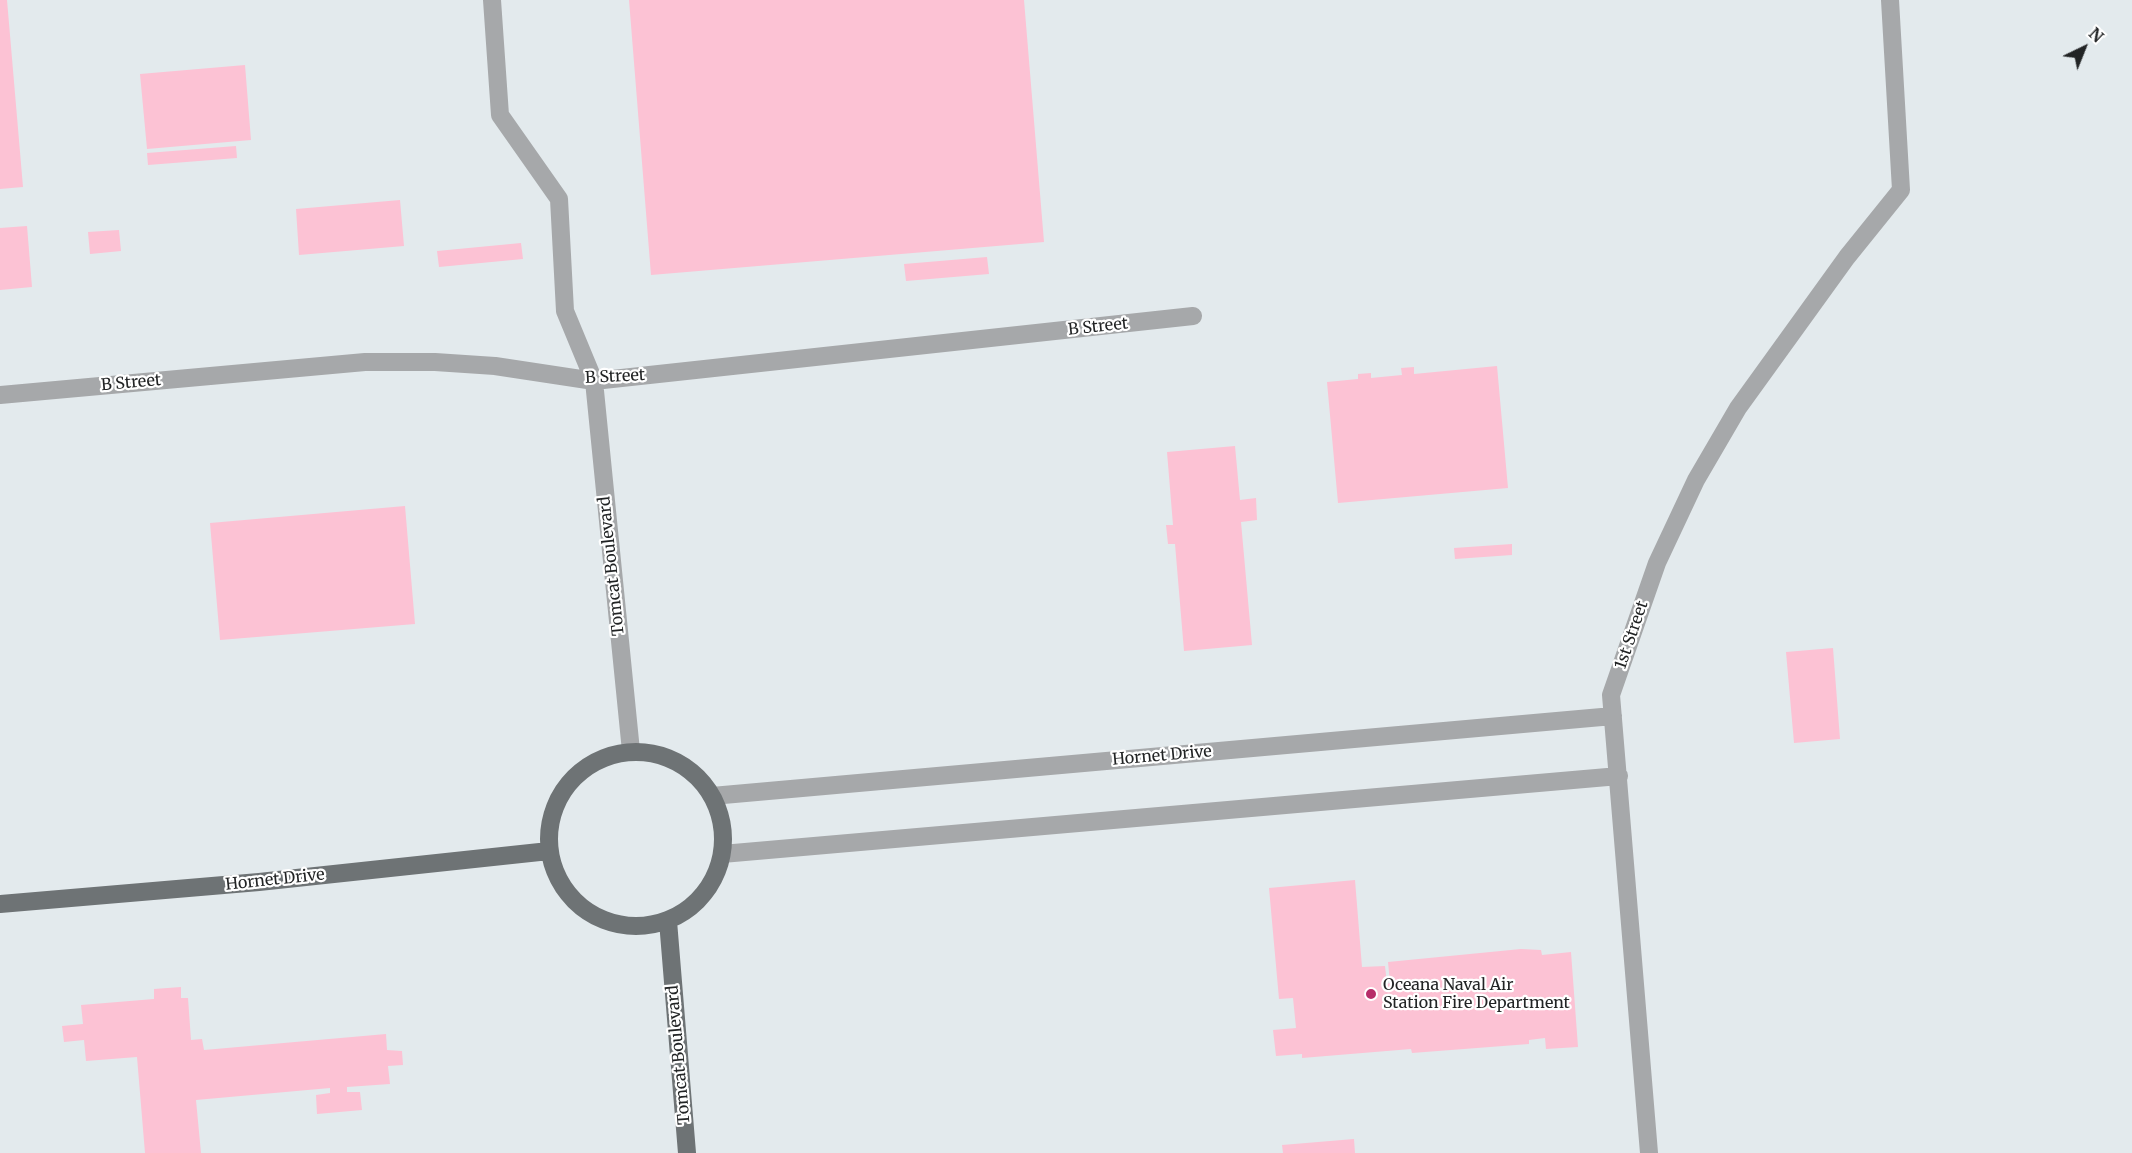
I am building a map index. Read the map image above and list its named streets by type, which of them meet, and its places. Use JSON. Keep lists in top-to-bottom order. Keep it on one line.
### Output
{"streets":{"main road":["Tomcat Boulevard","Hornet Drive"],"street":["B Street","1st Street"]},"crossings":[["B Street","Tomcat Boulevard"],["Tomcat Boulevard","Hornet Drive"],["1st Street","Hornet Drive"]],"places":["Oceana Naval Air Station Fire Department"],"north":"top right"}
